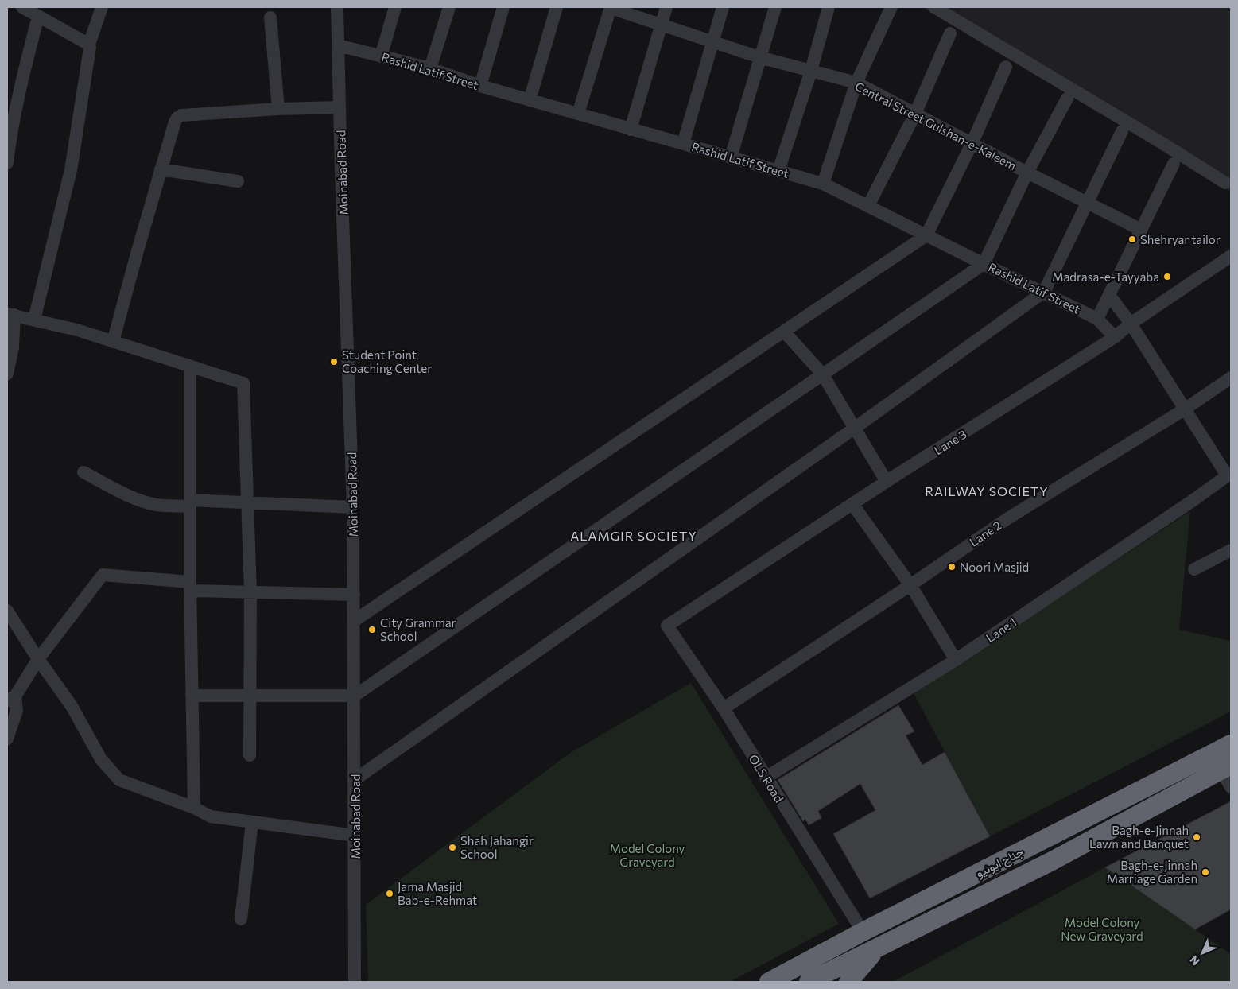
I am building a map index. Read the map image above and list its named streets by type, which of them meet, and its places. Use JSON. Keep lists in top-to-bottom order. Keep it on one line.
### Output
{"streets":{"highway":["جناح ایونیو"],"street":["Rashid Latif Street","Central Street Gulshan-e-Kaleem","Moinabad Road","Lane 3","Lane 2","Lane 1","OLS Road"]},"crossings":[["Rashid Latif Street","Moinabad Road"],["Rashid Latif Street","Lane 3"],["Lane 3","OLS Road"],["Lane 2","OLS Road"],["Lane 1","OLS Road"],["OLS Road","جناح ایونیو"]],"districts":["RAILWAY SOCIETY","ALAMGIR SOCIETY"],"parks":["Model Colony Graveyard","Model Colony New Graveyard"],"places":["Shehryar tailor","Madrasa-e-Tayyaba","Student Point Coaching Center","Noori Masjid","City Grammar School","Bagh-e-Jinnah Lawn and Banquet","Shah Jahangir School","Bagh-e-Jinnah Marriage Garden","Jama Masjid Bab-e-Rehmat"],"north":"bottom left"}
